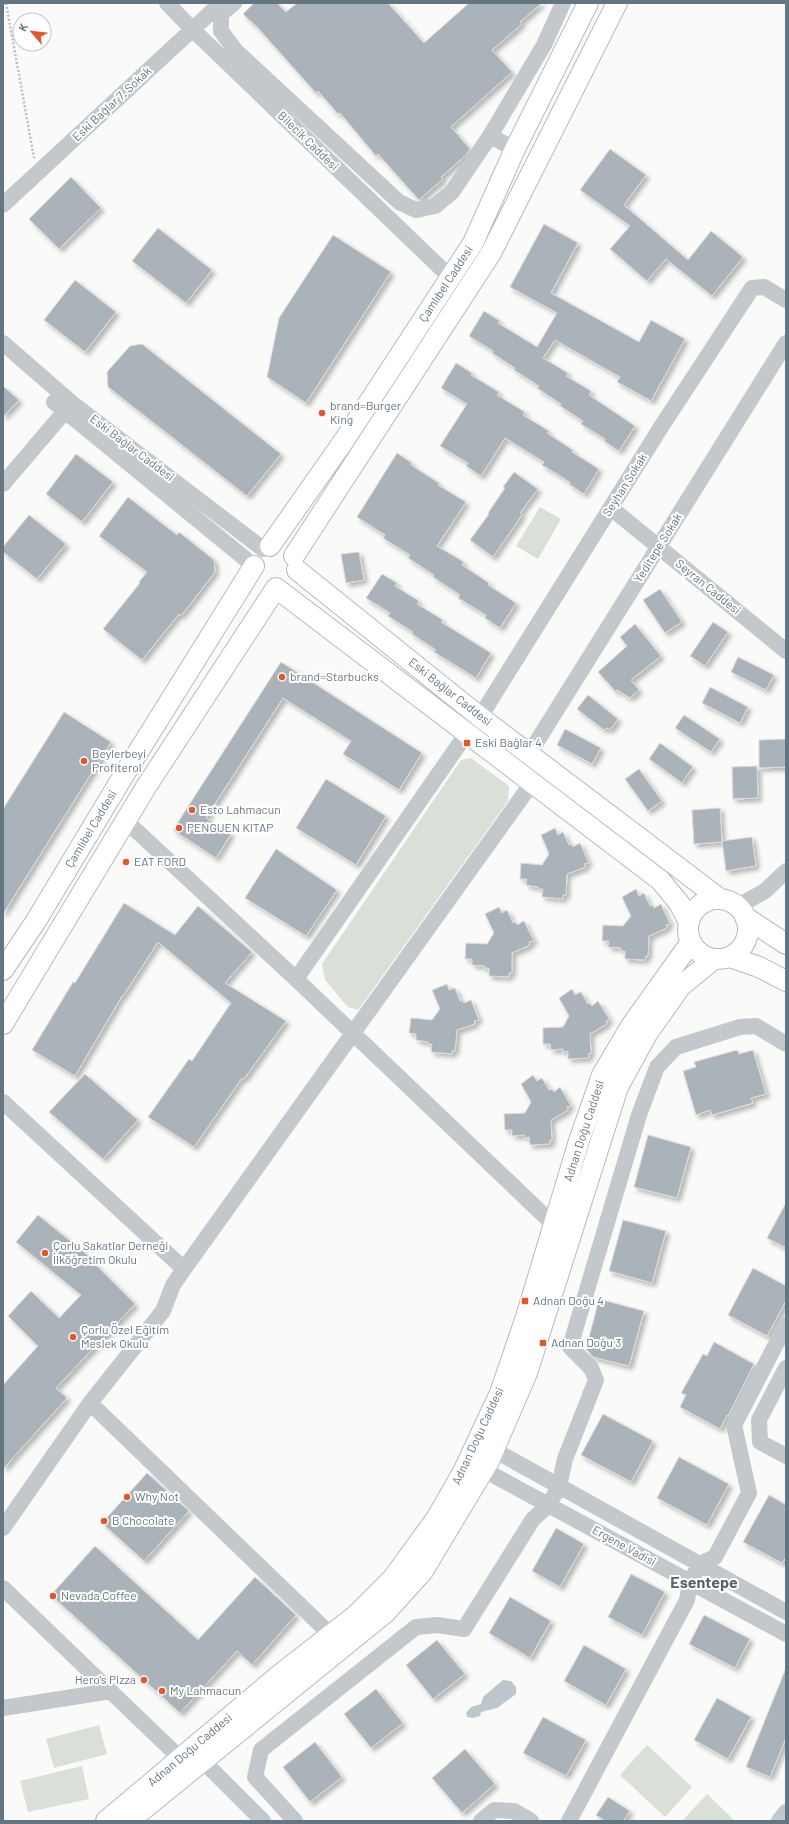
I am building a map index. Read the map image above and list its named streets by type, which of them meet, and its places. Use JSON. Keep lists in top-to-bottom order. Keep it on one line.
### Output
{"streets":{"main road":["Çamlıbel Caddesi","Eski Bağlar Caddesi","Adnan Doğu Caddesi"],"street":["Eski Bağlar 7. Sokak","Bilecik Caddesi","Seyhan Sokak","Yeditepe Sokak","Seyran Caddesi","Ergene Vadisi"]},"crossings":[["Eski Bağlar 7. Sokak","Bilecik Caddesi"],["Bilecik Caddesi","Çamlıbel Caddesi"],["Çamlıbel Caddesi","Eski Bağlar Caddesi"],["Eski Bağlar Caddesi","Seyhan Sokak"],["Eski Bağlar Caddesi","Yeditepe Sokak"],["Eski Bağlar Caddesi","Adnan Doğu Caddesi"],["Seyhan Sokak","Seyran Caddesi"],["Yeditepe Sokak","Seyran Caddesi"],["Adnan Doğu Caddesi","Ergene Vadisi"]],"districts":["Esentepe"],"places":{"other":["brand=Burger King","brand=Starbucks","Beylerbeyi Profiterol","Esto Lahmacun","PENGUEN KITAP","EAT FORD","Çorlu Sakatlar Derneği İlköğretim Okulu","Çorlu Özel Eğitim Meslek Okulu","Why Not","B Chocolate","Nevada Coffee","Hero's Pizza","My Lahmacun"],"transit":["Eski Bağlar 4","Adnan Doğu 4","Adnan Doğu 3"]},"north":"top left"}
